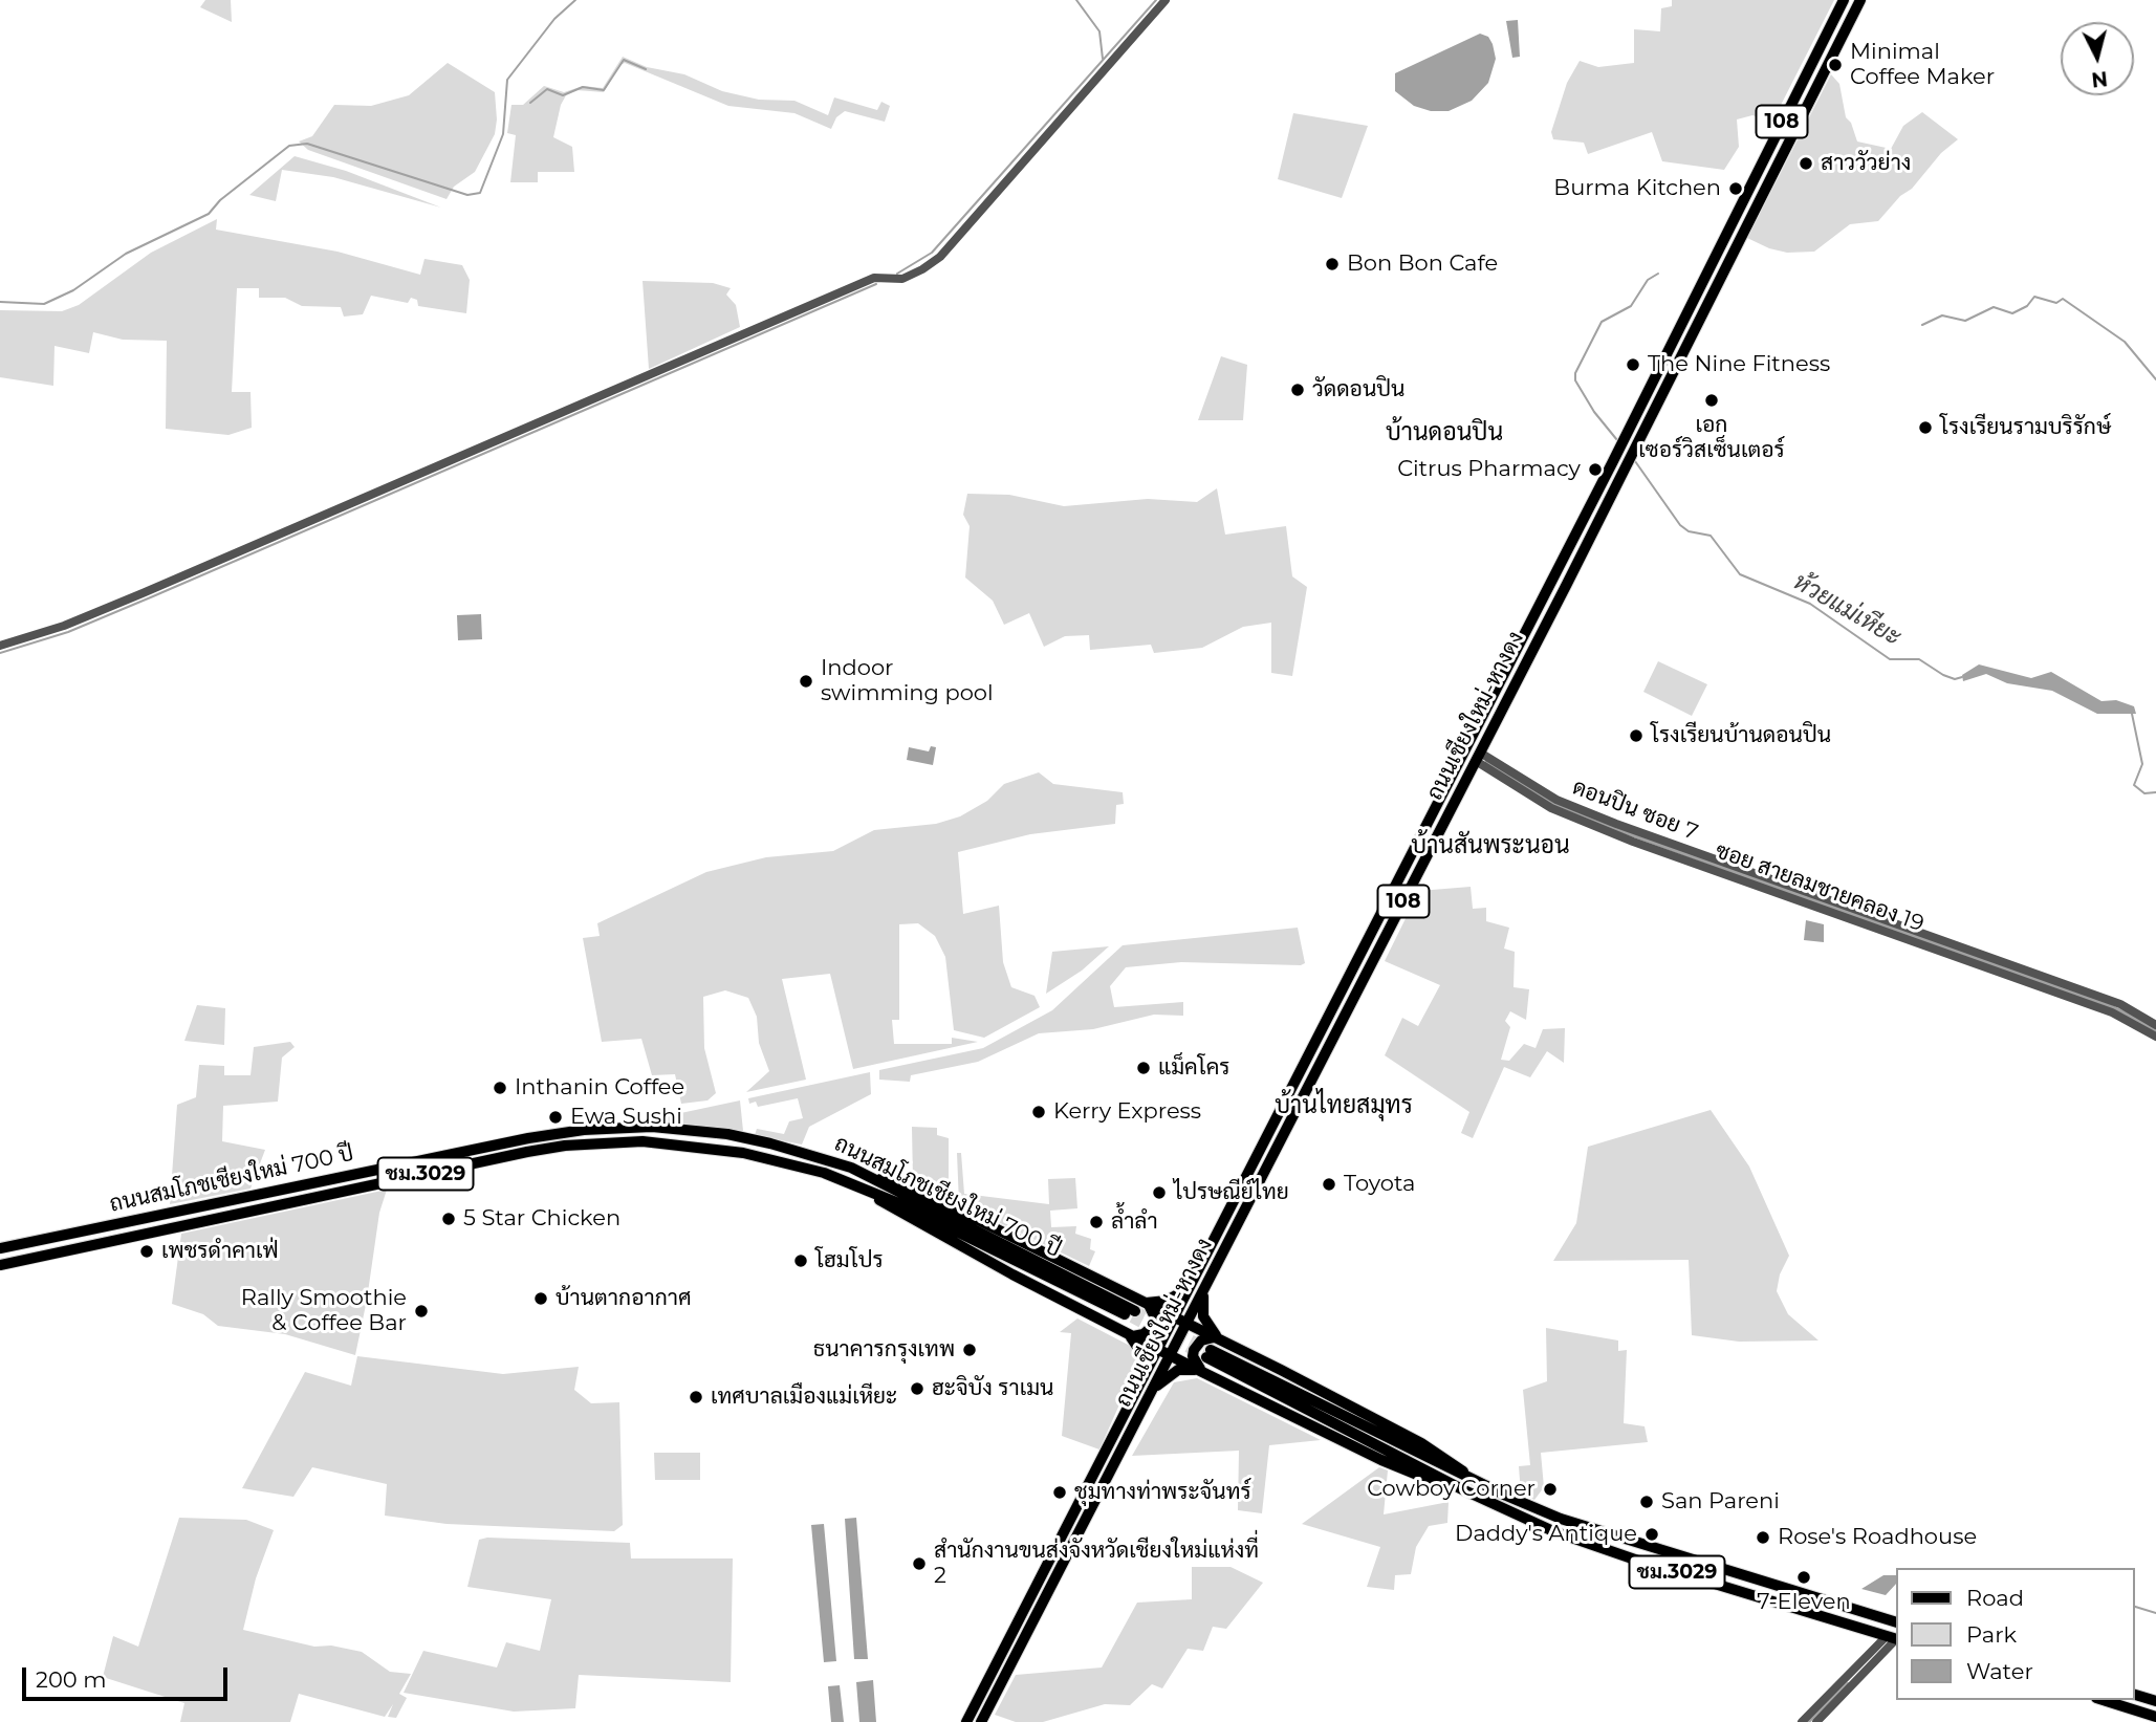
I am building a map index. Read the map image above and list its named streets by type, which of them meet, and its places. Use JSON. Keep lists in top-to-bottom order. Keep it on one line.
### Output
{"streets":{"main road":["108","ถนนเชียงใหม่-หางดง","ชม.3029","ถนนสมโภชเชียงใหม่ 700 ปี"],"street":["ดอนปิน ซอย 7","ซอย สายลมชายคลอง 19"]},"crossings":[["ถนนเชียงใหม่-หางดง","ดอนปิน ซอย 7"],["ถนนเชียงใหม่-หางดง","ซอย สายลมชายคลอง 19"],["ดอนปิน ซอย 7","ซอย สายลมชายคลอง 19"]],"districts":["บ้านดอนปิน","บ้านสันพระนอน","บ้านไทยสมุทร"],"water":["ห้วยแม่เหียะ"],"places":["Minimal Coffee Maker","สาววัวย่าง","Burma Kitchen","Bon Bon Cafe","The Nine Fitness","วัดดอนปิน","เอก เซอร์วิสเซ็นเตอร์","โรงเรียนรามบริรักษ์","Citrus Pharmacy","Indoor swimming pool","โรงเรียนบ้านดอนปิน","แม็คโคร","Inthanin Coffee","Kerry Express","Ewa Sushi","Toyota","ไปรษณีย์ไทย","5 Star Chicken","ล้ำลำ","เพชรดำคาเฟ่","โฮมโปร","บ้านตากอากาศ","Rally Smoothie & Coffee Bar","ธนาคารกรุงเทพ","ฮะจิบัง ราเมน","เทศบาลเมืองแม่เหียะ","Cowboy Corner","ชุมทางท่าพระจันทร์","San Pareni","Daddy's Antique","Rose's Roadhouse","สำนักงานขนส่งจังหวัดเชียงใหม่แห่งที่ 2","7-Eleven"],"legend":["Road","Park","Water"],"scale_bar":"200 m","north":"bottom"}
